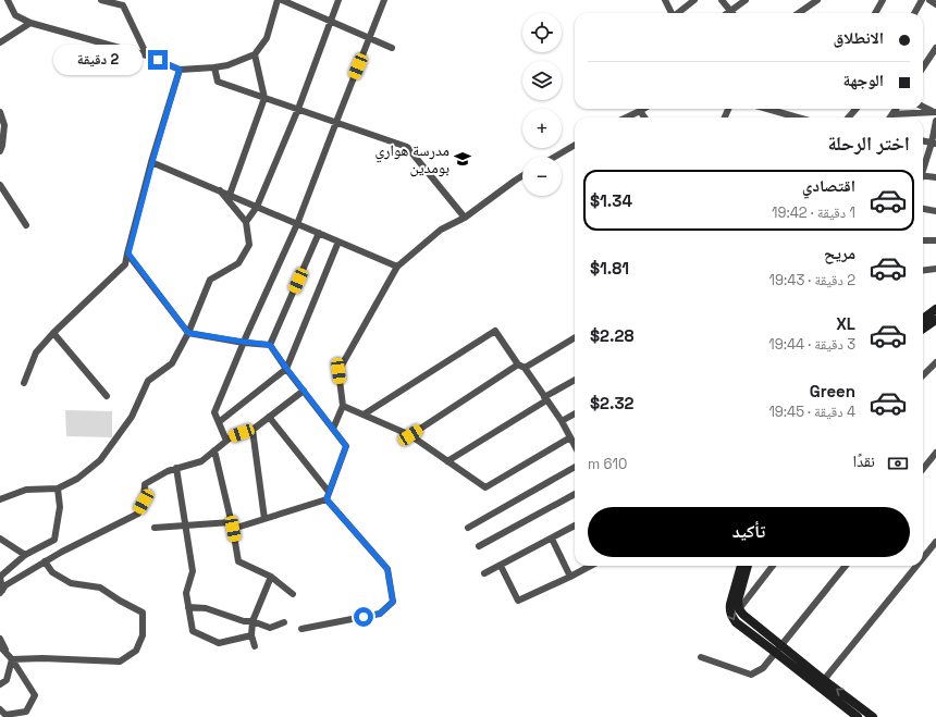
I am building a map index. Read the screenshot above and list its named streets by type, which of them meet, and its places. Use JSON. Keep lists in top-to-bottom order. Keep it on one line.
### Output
{"places":{"school or university":["مدرسة هواري بومدين"]},"page":{"map_buttons":["+","−"],"banner":["الانطلاق","الوجهة"],"bubble":"2 دقيقة","heading":"اختر الرحلة","list":[{"name":"اقتصادي","note":"1 دقيقة · 19:42","value":"$1.34"},{"name":"مريح","note":"2 دقيقة · 19:43","value":"$1.81"},{"name":"XL","note":"3 دقيقة · 19:44","value":"$2.28"},{"name":"Green","note":"4 دقيقة · 19:45","value":"$2.32"}],"pay":["نقدًا","610 m"],"buttons":"تأكيد"}}
